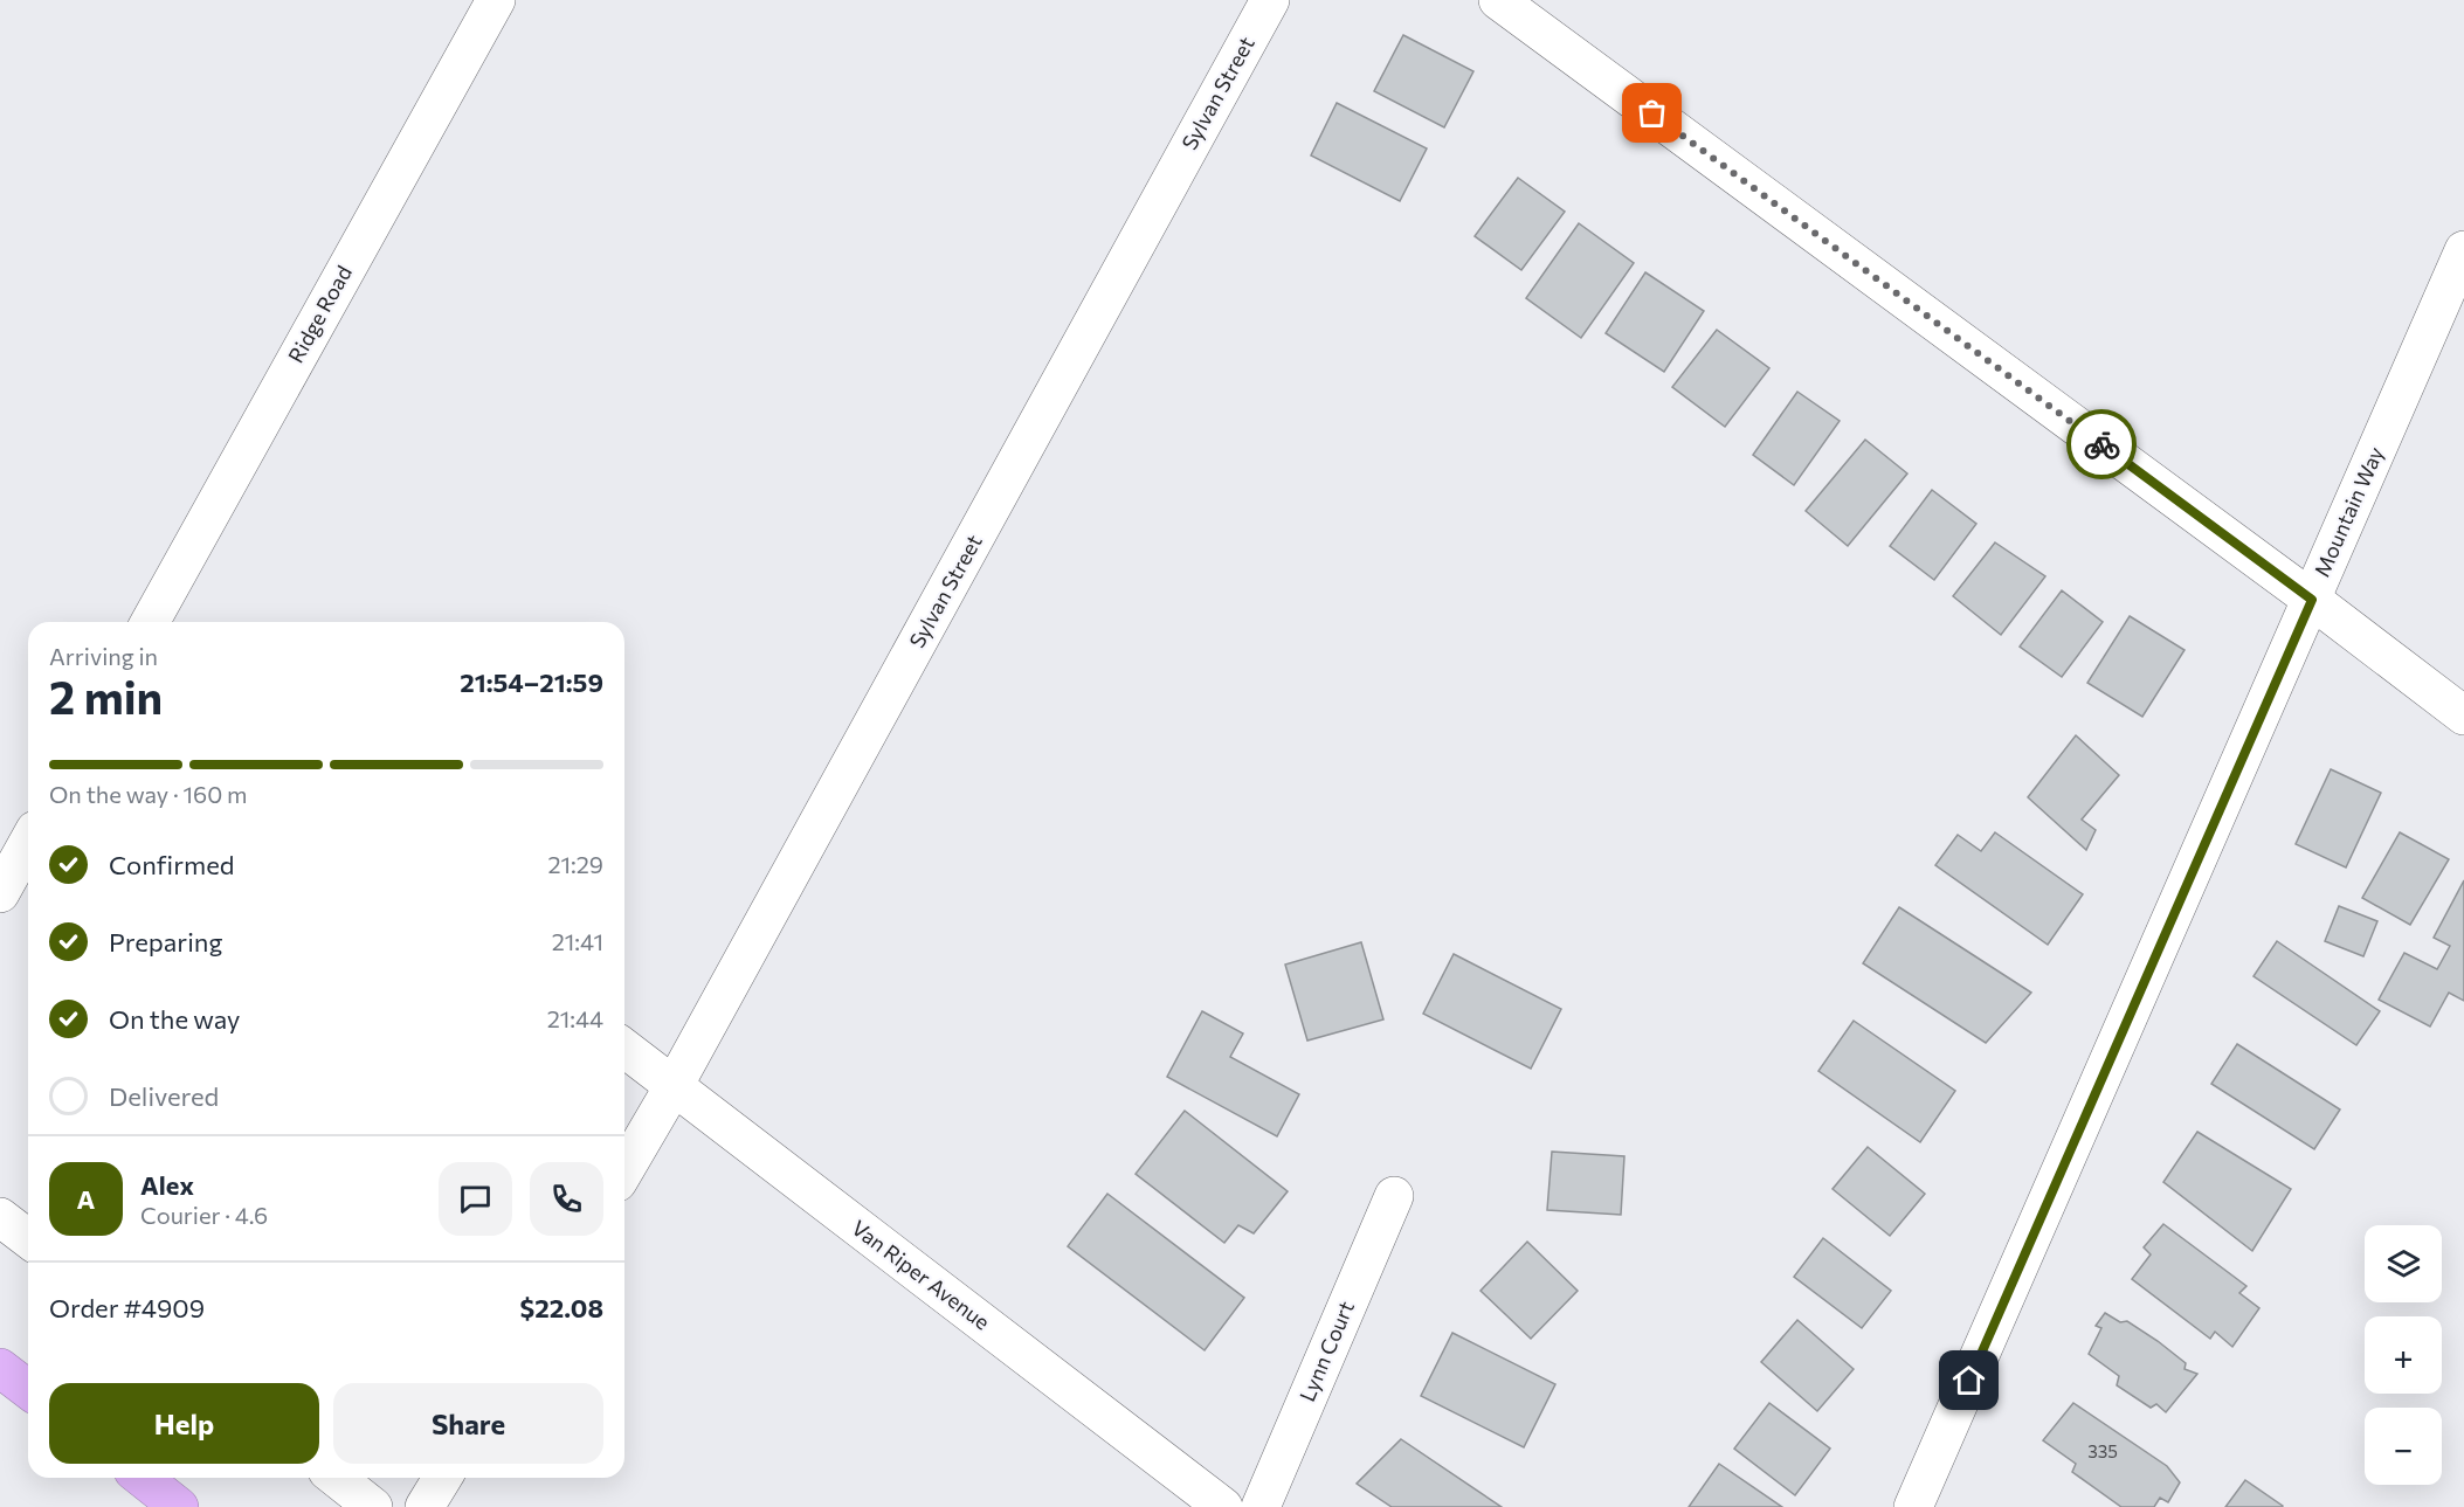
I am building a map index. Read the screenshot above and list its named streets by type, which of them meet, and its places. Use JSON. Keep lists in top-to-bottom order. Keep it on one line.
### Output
{"streets":{"street":["Sylvan Street","Ridge Road","Mountain Way","Van Riper Avenue","Lynn Court"]},"crossings":[["Sylvan Street","Van Riper Avenue"]],"house_numbers":["335"],"page":{"heading":["2 min","Arriving in","21:54–21:59"],"panel":["Alex","Courier · 4.6","Order #4909","$22.08"],"bar":"On the way · 160 m","list":[["Confirmed","21:29"],["Preparing","21:41"],["On the way","21:44"],"Delivered"],"round":"A","map_buttons":["+","−"],"buttons":["Help","Share"]}}
